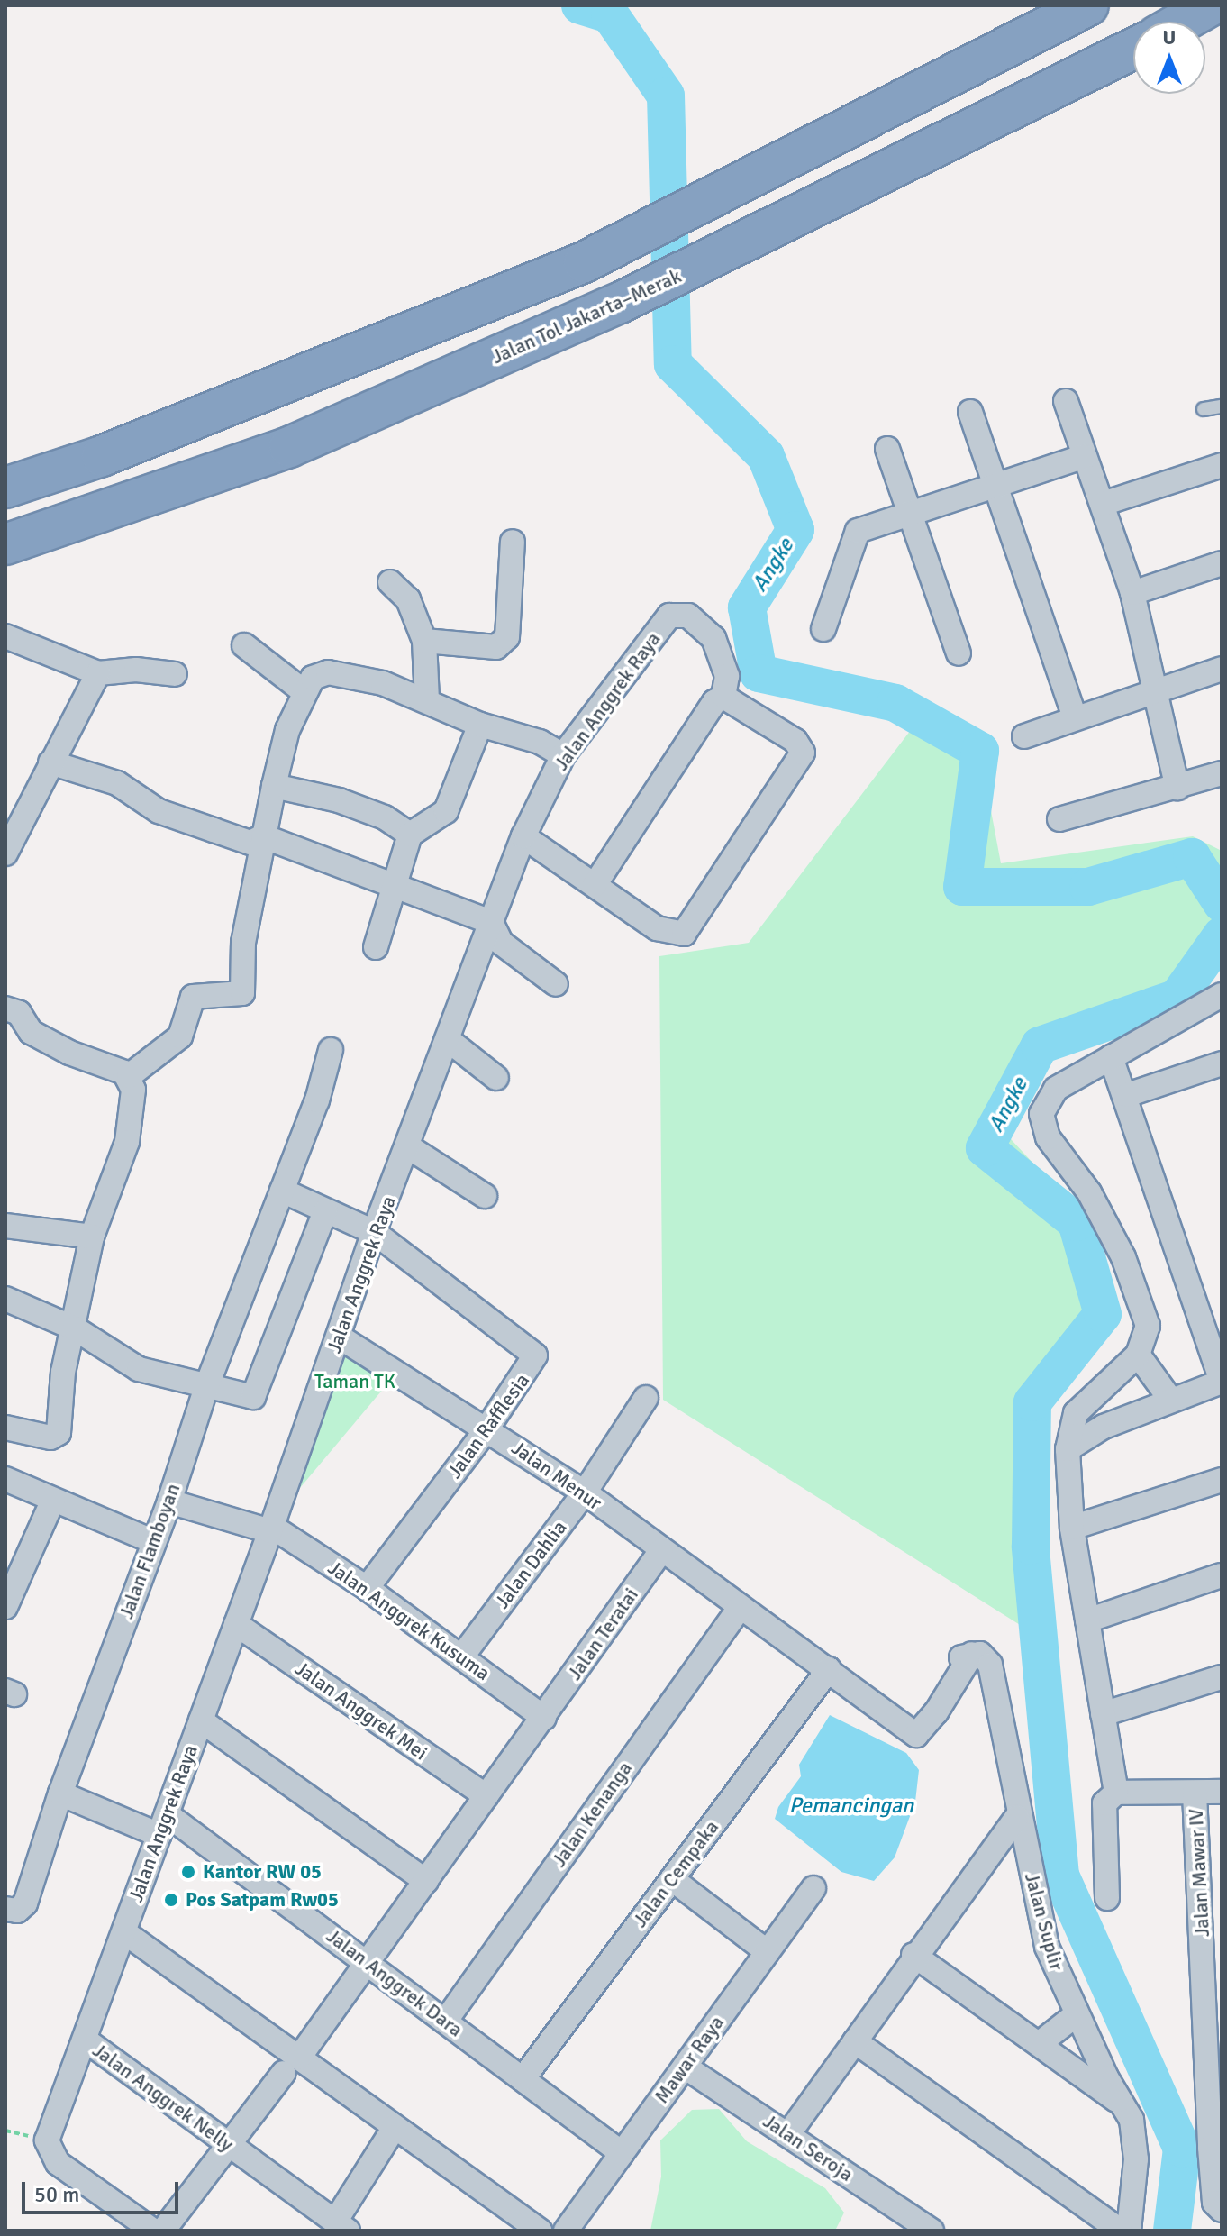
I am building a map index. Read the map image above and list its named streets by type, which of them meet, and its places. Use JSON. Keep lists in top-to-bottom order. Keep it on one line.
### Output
{"streets":{"highway":["Jalan Tol Jakarta–Merak"],"street":["Jalan Anggrek Raya","Jalan Rafflesia","Jalan Menur","Jalan Flamboyan","Jalan Dahlia","Jalan Anggrek Kusuma","Jalan Teratai","Jalan Anggrek Mei","Jalan Kenanga","Jalan Mawar IV","Jalan Cempaka","Jalan Suplir","Jalan Anggrek Dara","Mawar Raya","Jalan Anggrek Nelly","Jalan Seroja"]},"crossings":[["Jalan Anggrek Raya","Jalan Rafflesia"],["Jalan Anggrek Raya","Jalan Menur"],["Jalan Anggrek Raya","Jalan Anggrek Kusuma"],["Jalan Anggrek Raya","Jalan Anggrek Mei"],["Jalan Anggrek Raya","Jalan Anggrek Dara"],["Jalan Anggrek Raya","Jalan Anggrek Nelly"],["Jalan Rafflesia","Jalan Menur"],["Jalan Rafflesia","Jalan Anggrek Kusuma"],["Jalan Menur","Jalan Dahlia"],["Jalan Menur","Jalan Teratai"],["Jalan Flamboyan","Jalan Anggrek Kusuma"],["Jalan Flamboyan","Jalan Anggrek Dara"],["Jalan Dahlia","Jalan Anggrek Kusuma"],["Jalan Anggrek Kusuma","Jalan Teratai"],["Jalan Teratai","Jalan Anggrek Mei"],["Jalan Teratai","Jalan Anggrek Dara"],["Jalan Teratai","Jalan Anggrek Nelly"],["Jalan Kenanga","Jalan Anggrek Dara"],["Jalan Cempaka","Jalan Suplir"],["Jalan Cempaka","Jalan Anggrek Dara"],["Jalan Anggrek Dara","Mawar Raya"],["Mawar Raya","Jalan Seroja"]],"water":["Angke","Pemancingan"],"parks":["Taman TK"],"places":["Kantor RW 05","Pos Satpam Rw05"],"scale_bar":"50 m","north":"top"}
